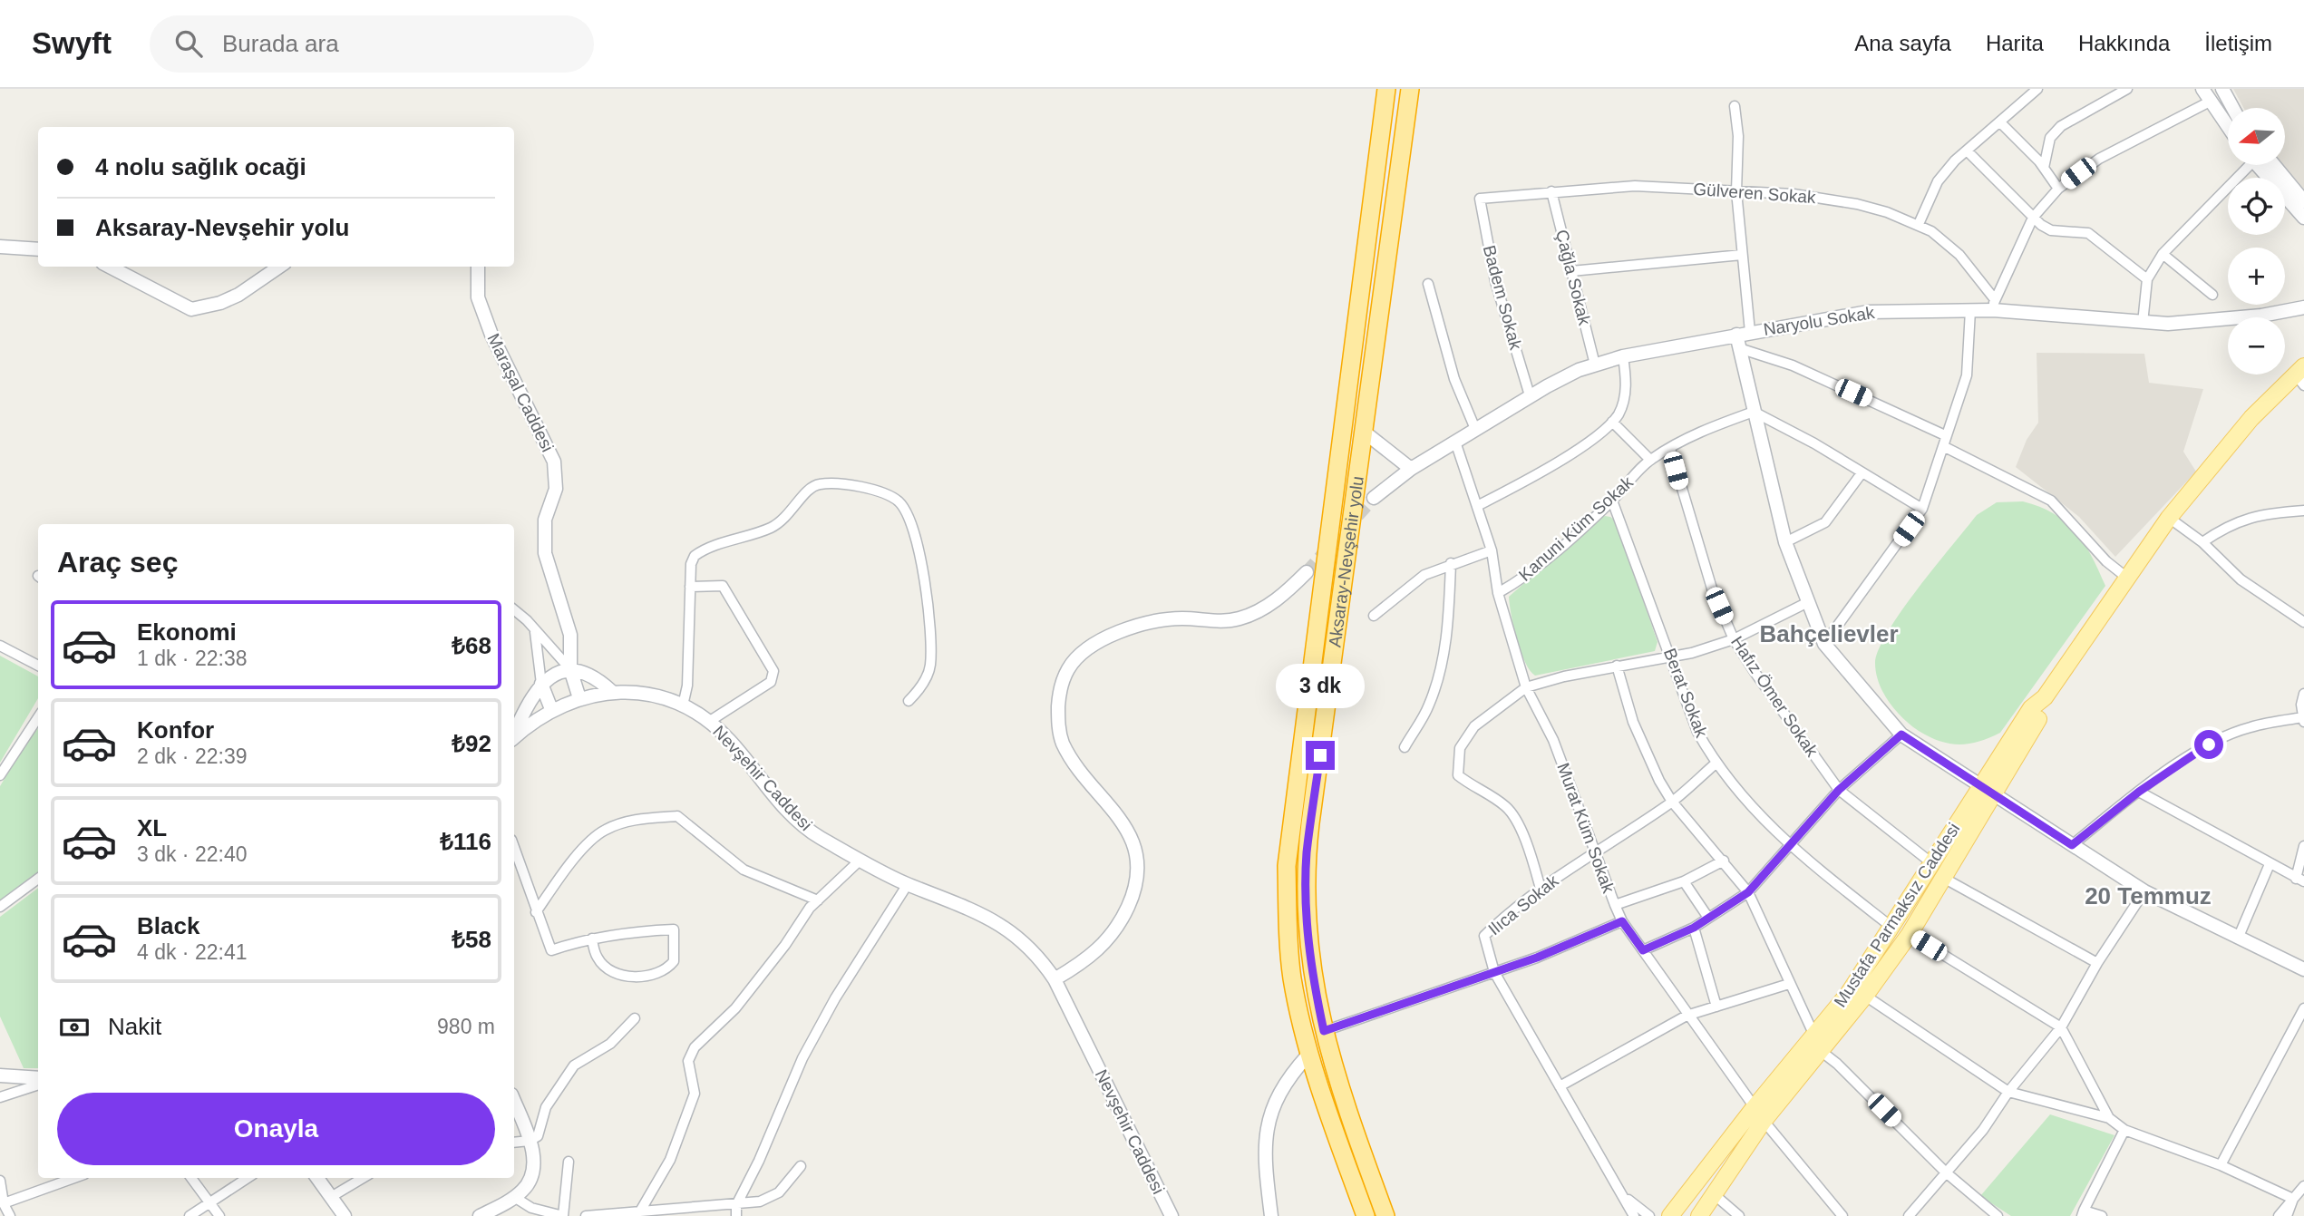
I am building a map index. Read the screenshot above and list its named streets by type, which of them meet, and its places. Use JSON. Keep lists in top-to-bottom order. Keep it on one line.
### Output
{"streets":{"highway":["Aksaray-Nevşehir yolu"],"main road":["Mustafa Parmaksız Caddesi"],"street":["Gülveren Sokak","Çağla Sokak","Badem Sokak","Naryolu Sokak","Maraşal Caddesi","Kanuni Küm Sokak","Berat Sokak","Hafız Ömer Sokak","Nevşehir Caddesi","Murat Küm Sokak","Ilıca Sokak"]},"crossings":[["Gülveren Sokak","Çağla Sokak"],["Gülveren Sokak","Badem Sokak"],["Gülveren Sokak","Naryolu Sokak"],["Çağla Sokak","Naryolu Sokak"],["Badem Sokak","Naryolu Sokak"],["Naryolu Sokak","Murat Küm Sokak"],["Maraşal Caddesi","Nevşehir Caddesi"],["Kanuni Küm Sokak","Berat Sokak"],["Kanuni Küm Sokak","Hafız Ömer Sokak"],["Kanuni Küm Sokak","Murat Küm Sokak"],["Berat Sokak","Ilıca Sokak"],["Berat Sokak","Mustafa Parmaksız Caddesi"],["Hafız Ömer Sokak","Mustafa Parmaksız Caddesi"],["Murat Küm Sokak","Ilıca Sokak"],["Murat Küm Sokak","Mustafa Parmaksız Caddesi"]],"districts":["Bahçelievler","20 Temmuz"],"north":"left","page":{"header":"Swyft","search":"Burada ara","nav":["Ana sayfa","Harita","Hakkında","İletişim"],"map_buttons":["+","−"],"banner":["4 nolu sağlık ocaği","Aksaray-Nevşehir yolu"],"heading":"Araç seç","list":[{"name":"Ekonomi","note":"1 dk · 22:38","value":"₺68"},{"name":"Konfor","note":"2 dk · 22:39","value":"₺92"},{"name":"XL","note":"3 dk · 22:40","value":"₺116"},{"name":"Black","note":"4 dk · 22:41","value":"₺58"}],"bubble":"3 dk","pay":["Nakit","980 m"],"buttons":"Onayla"}}
